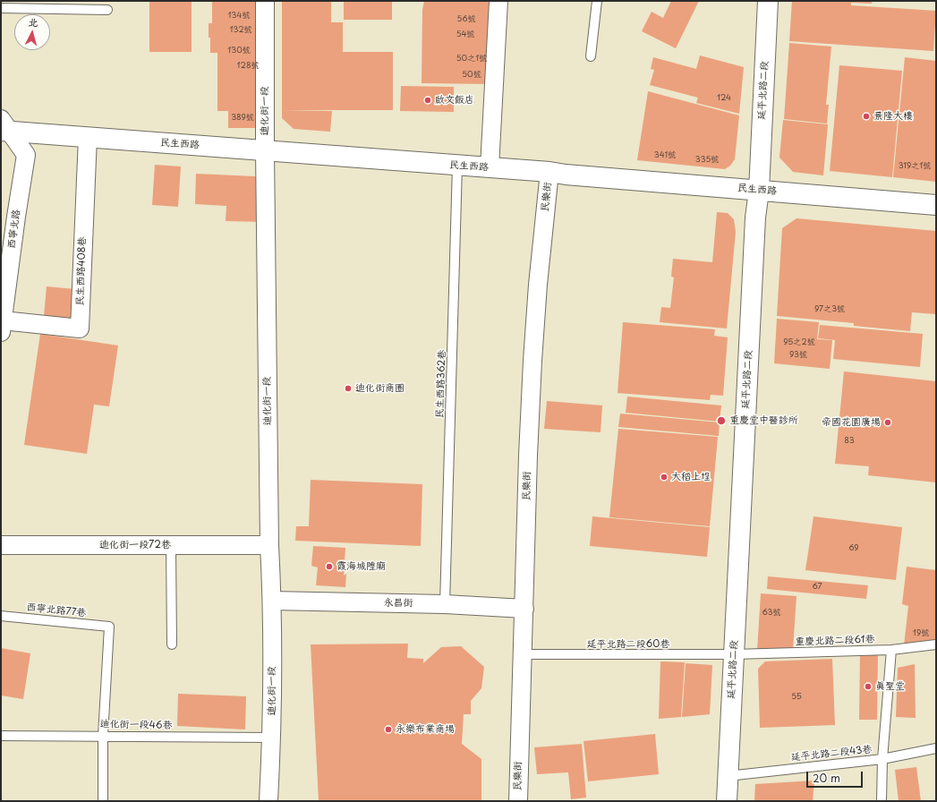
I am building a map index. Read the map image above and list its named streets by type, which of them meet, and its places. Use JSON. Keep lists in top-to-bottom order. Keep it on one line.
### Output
{"streets":{"street":["延平北路二段","迪化街一段","民生西路","民樂街","西寧北路","民生西路408巷","迪化街一段72巷","永昌街"],"lane":["民生西路362巷","西寧北路77巷","重慶北路二段61巷","延平北路二段60巷","迪化街一段46巷","延平北路二段43巷"]},"crossings":[["延平北路二段","民生西路"],["延平北路二段","重慶北路二段61巷"],["延平北路二段","延平北路二段60巷"],["延平北路二段","延平北路二段43巷"],["迪化街一段","民生西路"],["迪化街一段","迪化街一段72巷"],["迪化街一段","永昌街"],["迪化街一段","迪化街一段46巷"],["民生西路","民樂街"],["民生西路","西寧北路"],["民生西路","民生西路408巷"],["民生西路","民生西路362巷"],["民樂街","永昌街"],["民樂街","延平北路二段60巷"],["西寧北路","民生西路408巷"],["民生西路362巷","永昌街"],["西寧北路77巷","迪化街一段46巷"],["重慶北路二段61巷","延平北路二段60巷"]],"places":["啟文飯店","景隆大樓","迪化街商圈","重慶堂中醫診所","帝國花園廣場","大稻上埕","霞海城隍廟","真聖堂","永樂布業商場"],"house_numbers":["134號","56號","132號","54號","130號","50之1號","128號","50號","124","389號","341號","335號","319之1號","97之3號","95之2號","93號","83","69","67","63號","19號","55"],"scale_bar":"20 m","north":"top"}
